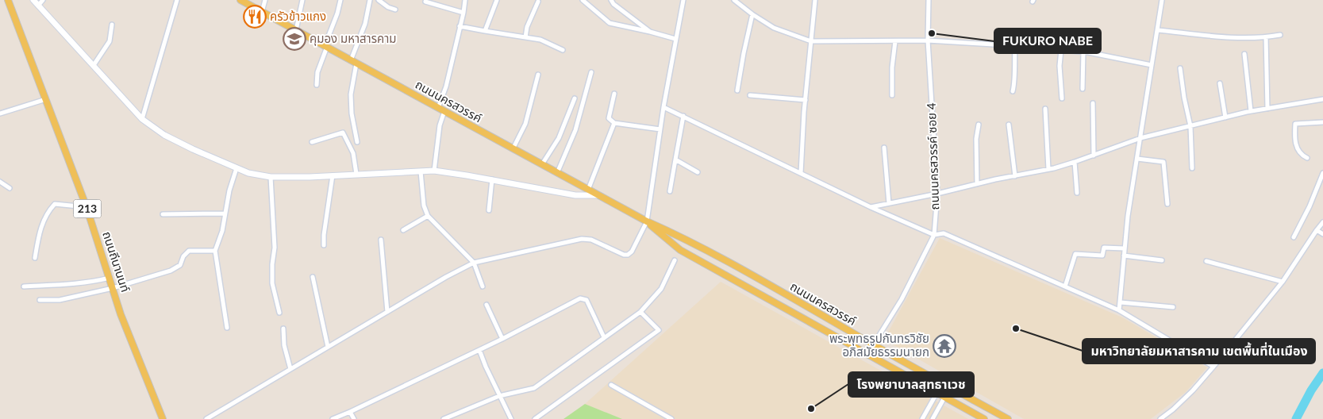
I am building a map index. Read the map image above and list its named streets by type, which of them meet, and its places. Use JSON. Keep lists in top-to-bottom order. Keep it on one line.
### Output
{"streets":{"main road":["ถนนนครสวรรค์","213","ถนนถีนานนท์"],"street":["ถนนนครสวรรค์ ซอย 4"]},"crossings":[["ถนนนครสวรรค์","ถนนนครสวรรค์ ซอย 4"]],"places":{"restaurant":["ครัวข้าวแกง"],"other":["FUKURO NABE","มหาวิทยาลัยมหาสารคาม เขตพื้นที่ในเมือง","โรงพยาบาลสุทธาเวช"],"school or university":["คุมอง มหาสารคาม"],"temple":["พระพุทธรูปกันทรวิชัย อภิสมัยธรรมนายก"]}}
